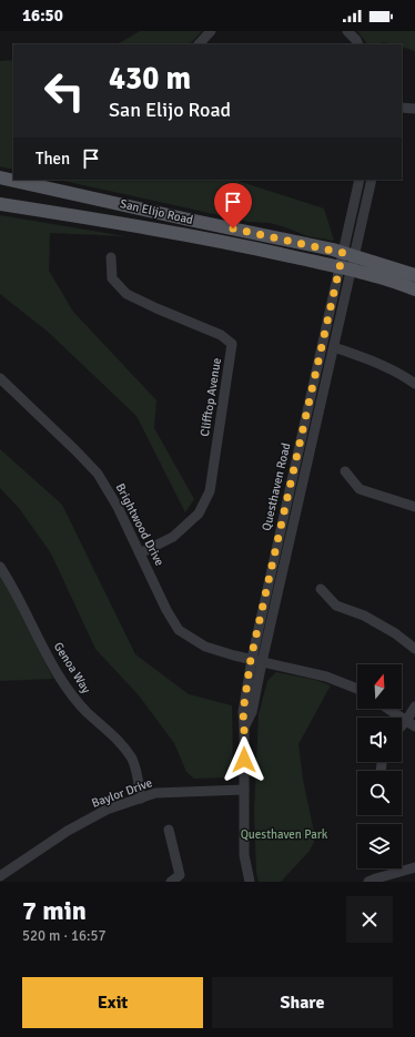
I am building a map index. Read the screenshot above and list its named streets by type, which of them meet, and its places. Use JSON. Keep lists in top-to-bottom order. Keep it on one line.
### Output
{"streets":{"main road":["San Elijo Road"],"street":["Clifftop Avenue","Questhaven Road","Brightwood Drive","Genoa Way","Baylor Drive"]},"crossings":[["San Elijo Road","Questhaven Road"],["Clifftop Avenue","Brightwood Drive"],["Questhaven Road","Brightwood Drive"],["Questhaven Road","Baylor Drive"],["Genoa Way","Baylor Drive"]],"parks":["Questhaven Park"],"north":"top","page":{"status":"16:50","turn":["430 m","San Elijo Road"],"then":"Then","heading":["7 min","520 m · 16:57"],"buttons":["Exit","Share"]}}
